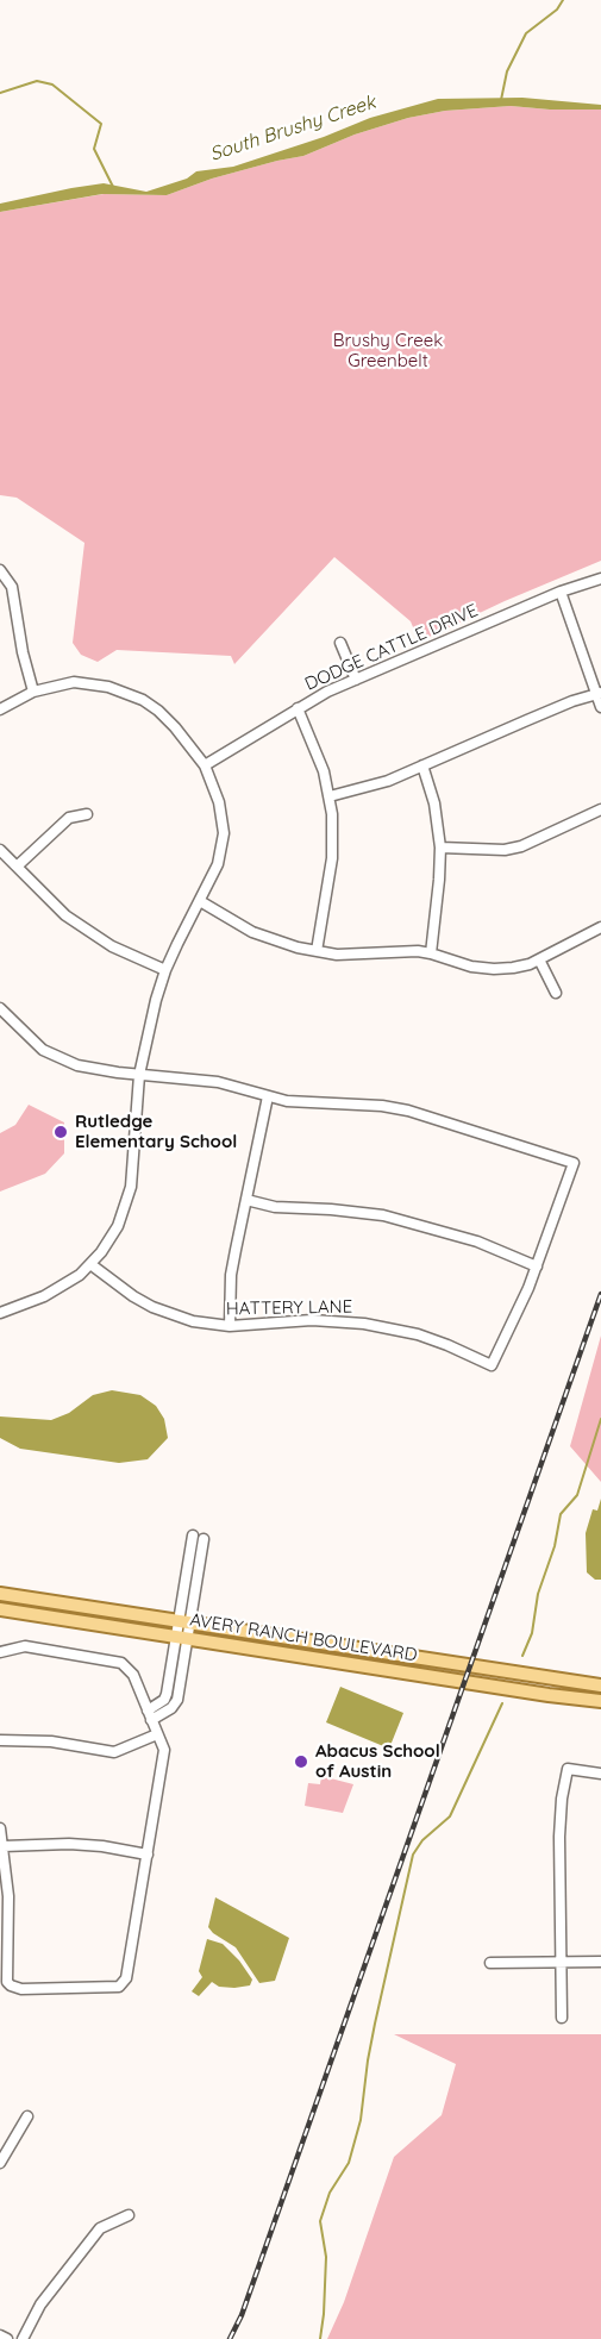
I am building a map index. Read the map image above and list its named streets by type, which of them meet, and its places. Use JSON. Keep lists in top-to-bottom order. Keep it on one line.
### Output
{"streets":{"main road":["AVERY RANCH BOULEVARD"],"street":["DODGE CATTLE DRIVE","HATTERY LANE"]},"water":["South Brushy Creek"],"parks":["Brushy Creek Greenbelt"],"places":["Rutledge Elementary School","Abacus School of Austin"]}
